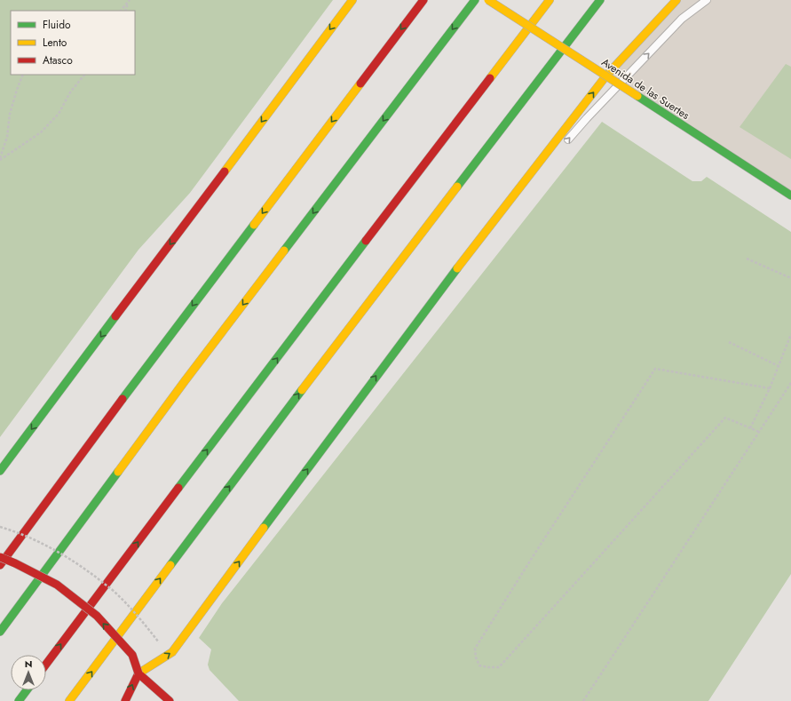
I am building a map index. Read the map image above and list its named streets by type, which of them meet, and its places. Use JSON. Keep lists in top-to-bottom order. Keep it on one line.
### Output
{"streets":{"main road":["Avenida de las Suertes"]},"legend":["Fluido","Lento","Atasco"],"north":"top"}
